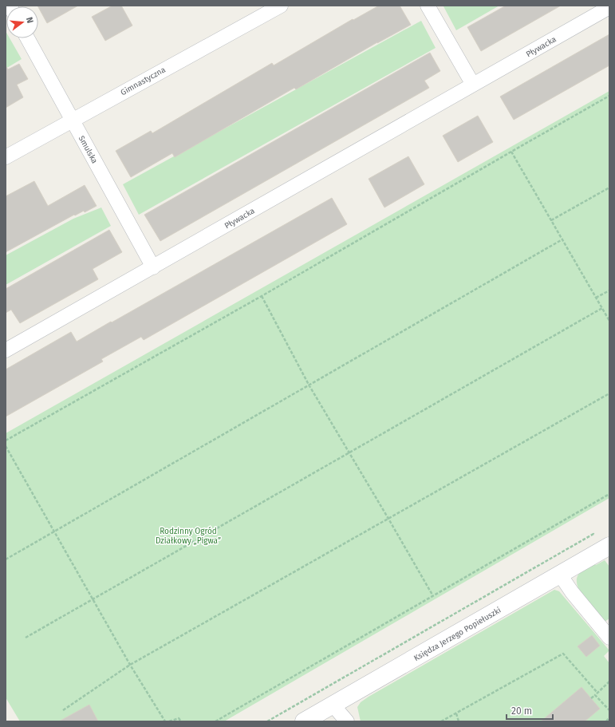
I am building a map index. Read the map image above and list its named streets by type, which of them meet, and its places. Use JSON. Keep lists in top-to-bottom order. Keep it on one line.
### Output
{"streets":{"street":["Pływacka","Gimnastyczna","Smulska","Księdza Jerzego Popiełuszki"]},"crossings":[["Pływacka","Smulska"],["Gimnastyczna","Smulska"]],"parks":["Rodzinny Ogród Działkowy „Pigwa”"],"scale_bar":"20 m","north":"right"}
